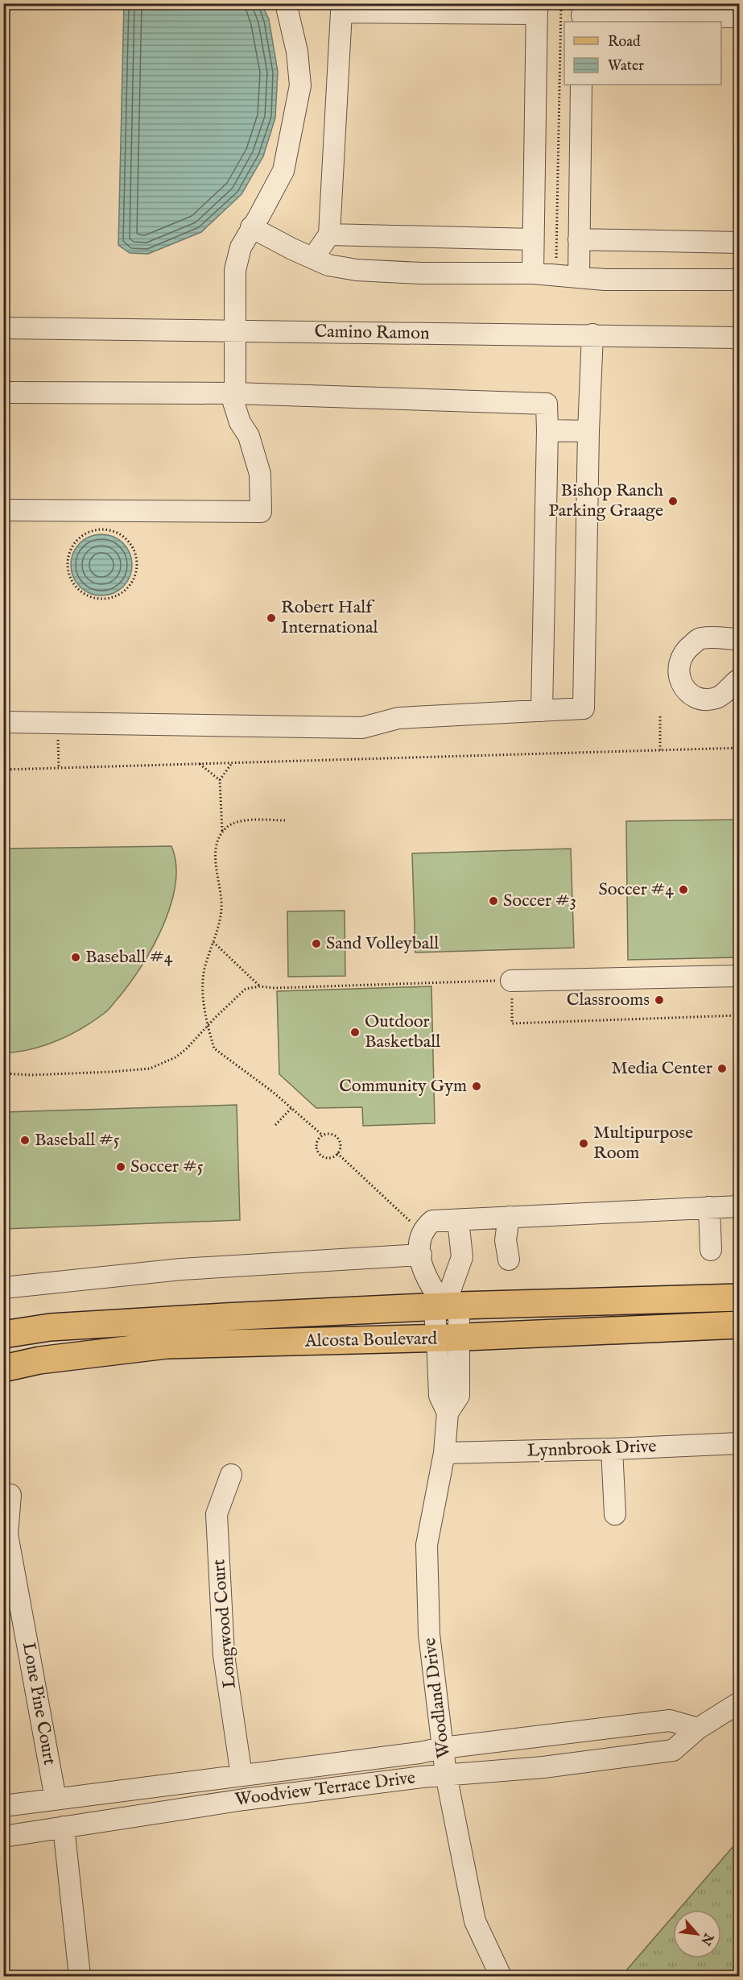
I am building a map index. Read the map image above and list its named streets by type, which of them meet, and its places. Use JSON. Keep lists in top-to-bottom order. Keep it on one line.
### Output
{"streets":{"main road":["Alcosta Boulevard"],"street":["Camino Ramon","Lynnbrook Drive","Longwood Court","Woodland Drive","Lone Pine Court","Woodview Terrace Drive"]},"crossings":[["Alcosta Boulevard","Woodland Drive"],["Lynnbrook Drive","Woodland Drive"],["Longwood Court","Woodview Terrace Drive"],["Woodland Drive","Woodview Terrace Drive"],["Lone Pine Court","Woodview Terrace Drive"]],"places":["Bishop Ranch Parking Graage","Robert Half International","Soccer #4","Soccer #3","Sand Volleyball","Baseball #4","Classrooms","Outdoor Basketball","Media Center","Community Gym","Baseball #5","Multipurpose Room","Soccer #5"],"legend":["Road","Water"],"north":"bottom right"}
